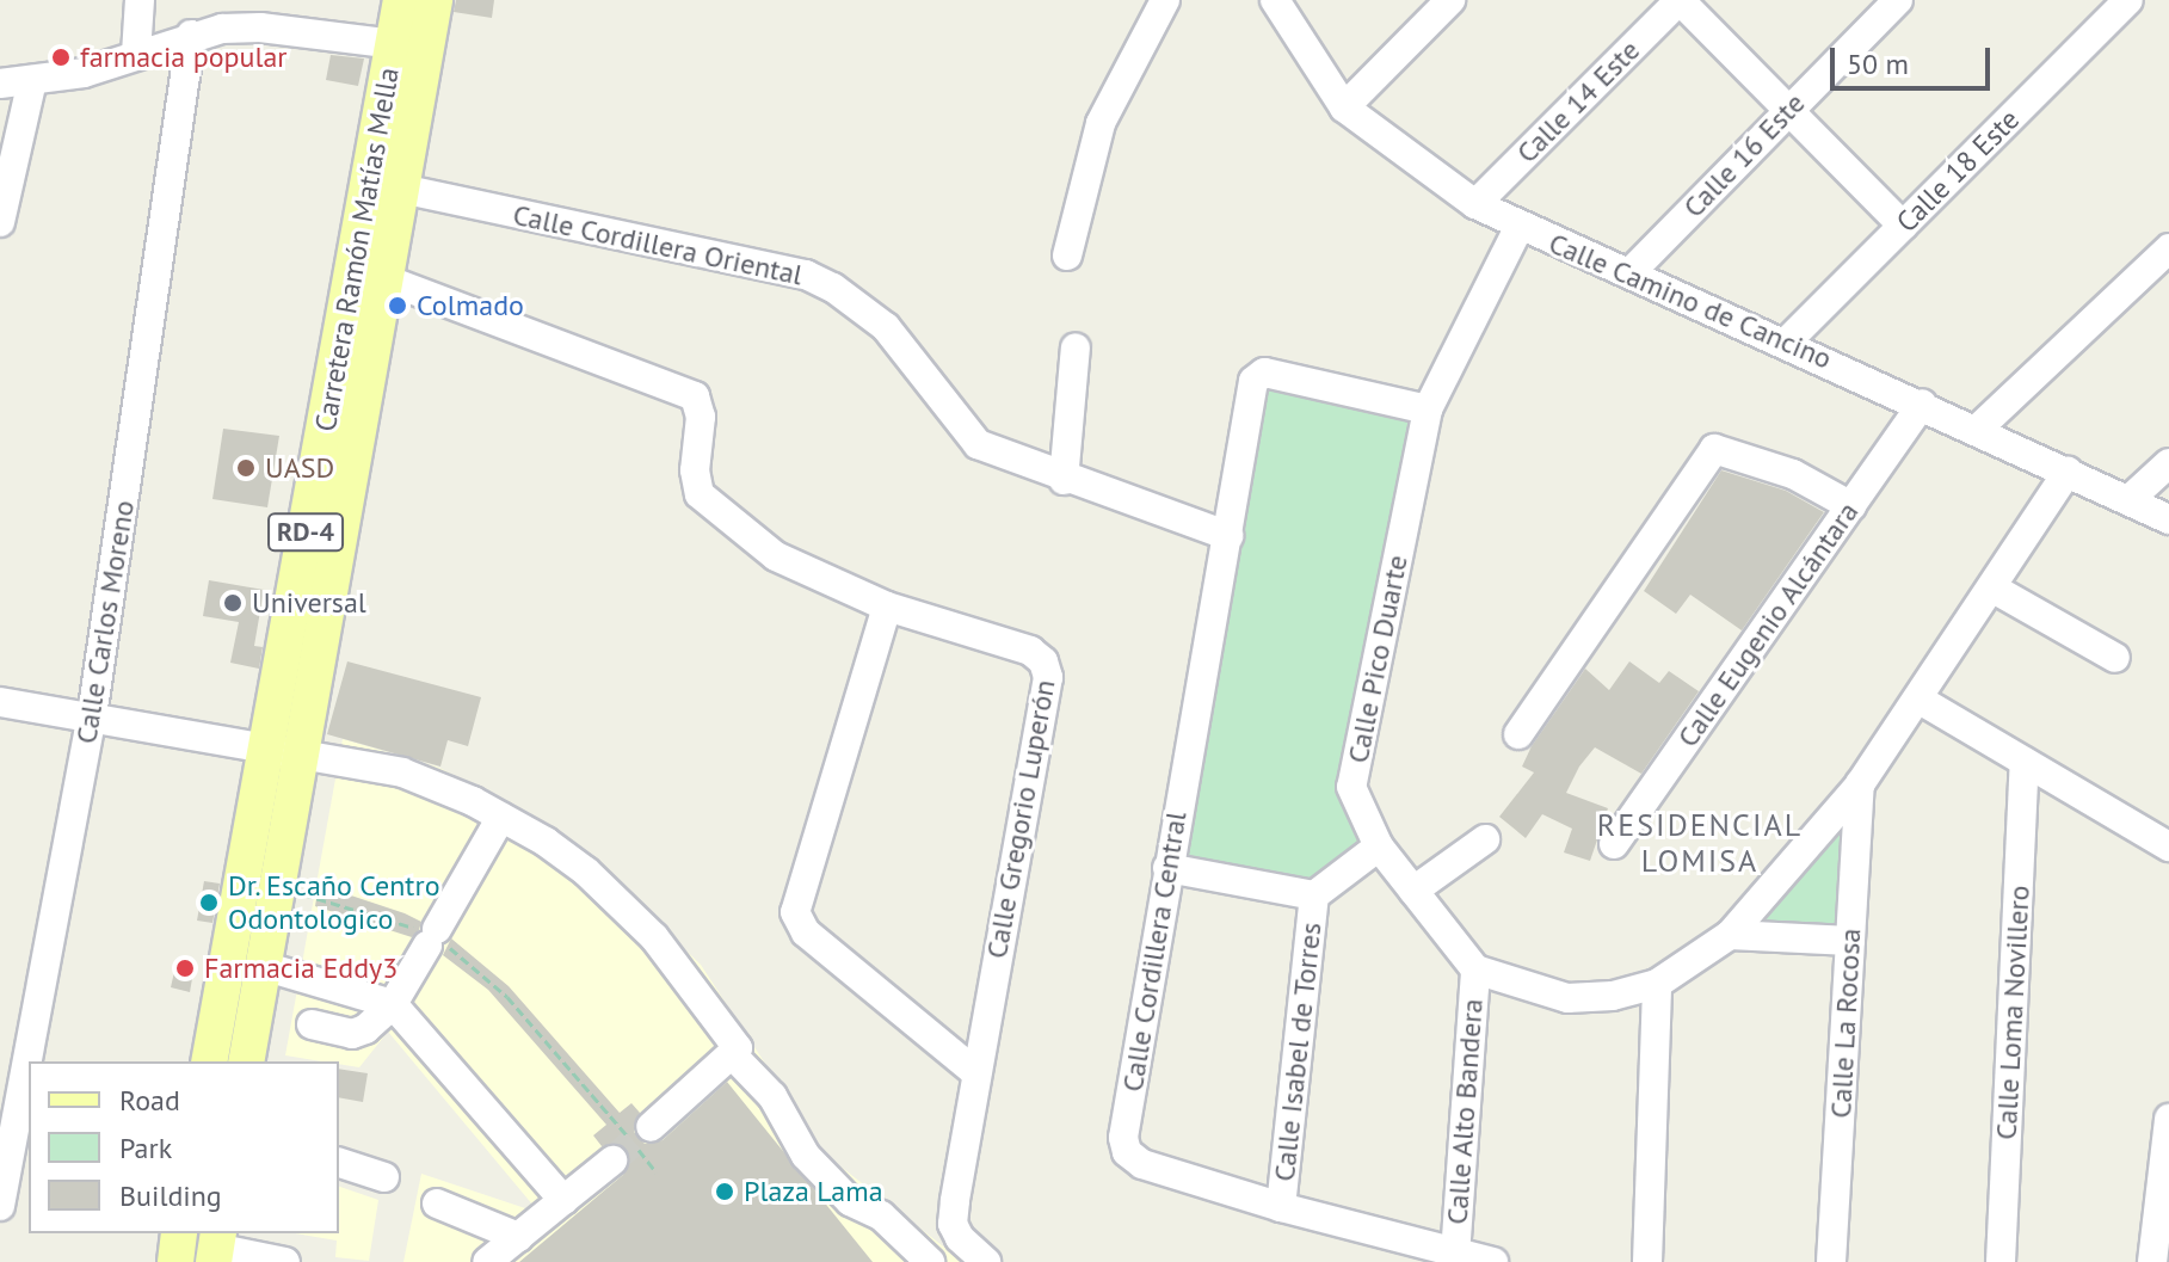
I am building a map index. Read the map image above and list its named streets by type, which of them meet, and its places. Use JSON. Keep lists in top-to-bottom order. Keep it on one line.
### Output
{"streets":{"main road":["Carretera Ramón Matías Mella","RD-4"],"street":["Calle 14 Este","Calle 16 Este","Calle 18 Este","Calle Cordillera Oriental","Calle Camino de Cancino","Calle Carlos Moreno","Calle Eugenio Alcántara","Calle Pico Duarte","Calle Gregorio Luperón","Calle Cordillera Central","Calle Loma Novillero","Calle La Rocosa","Calle Isabel de Torres","Calle Alto Bandera"]},"crossings":[["Calle 14 Este","Calle Camino de Cancino"],["Calle 16 Este","Calle Camino de Cancino"],["Calle 18 Este","Calle Camino de Cancino"],["Calle Cordillera Oriental","Carretera Ramón Matías Mella"],["Calle Cordillera Oriental","Calle Cordillera Central"],["Carretera Ramón Matías Mella","Calle Gregorio Luperón"],["Calle Camino de Cancino","Calle Eugenio Alcántara"],["Calle Camino de Cancino","Calle Pico Duarte"],["Calle Pico Duarte","Calle Cordillera Central"],["Calle Pico Duarte","Calle Alto Bandera"],["Calle Cordillera Central","Calle Isabel de Torres"],["Calle Cordillera Central","Calle Alto Bandera"]],"districts":["RESIDENCIAL LOMISA"],"places":["farmacia popular","Colmado","UASD","Universal","Dr. Escaño Centro Odontologico","Farmacia Eddy3","Plaza Lama"],"legend":["Road","Park","Building"],"scale_bar":"50 m"}
